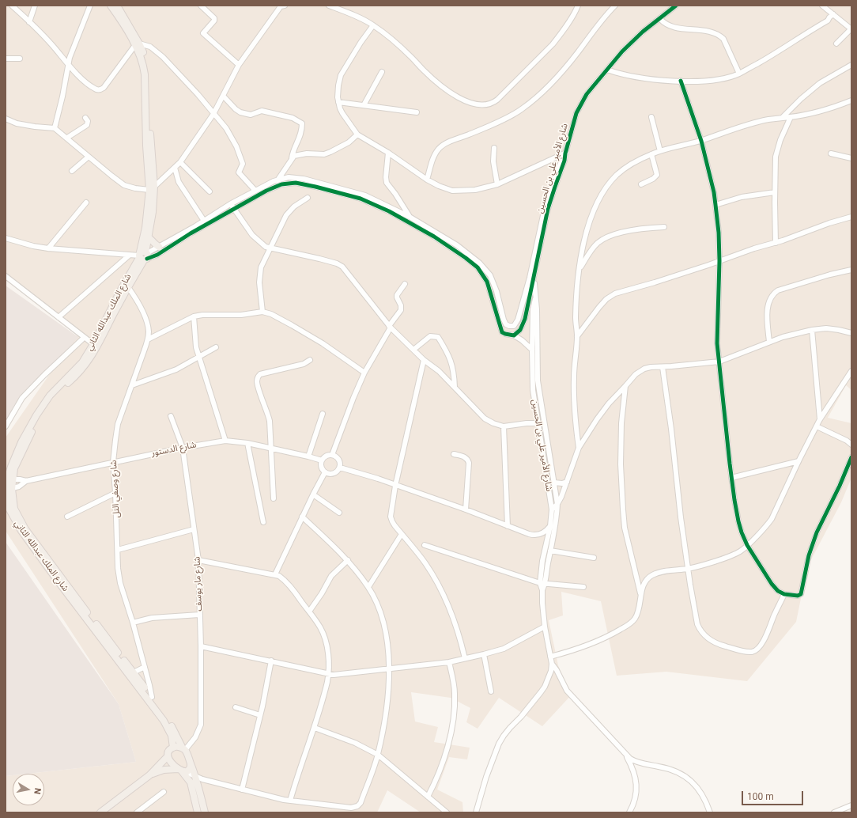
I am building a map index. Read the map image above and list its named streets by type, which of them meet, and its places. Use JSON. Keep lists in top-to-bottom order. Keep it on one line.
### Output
{"streets":{"main road":["شارع الملك عبدالله الثاني"],"street":["شارع الأمير علي بن الحسين","شارع الدستور","شارع وصفي التل","شارع مار يوسف"]},"crossings":[["شارع الملك عبدالله الثاني","شارع الدستور"],["شارع الملك عبدالله الثاني","شارع وصفي التل"],["شارع الملك عبدالله الثاني","شارع مار يوسف"],["شارع الدستور","شارع وصفي التل"],["شارع الدستور","شارع مار يوسف"]],"scale_bar":"100 m","north":"right"}
